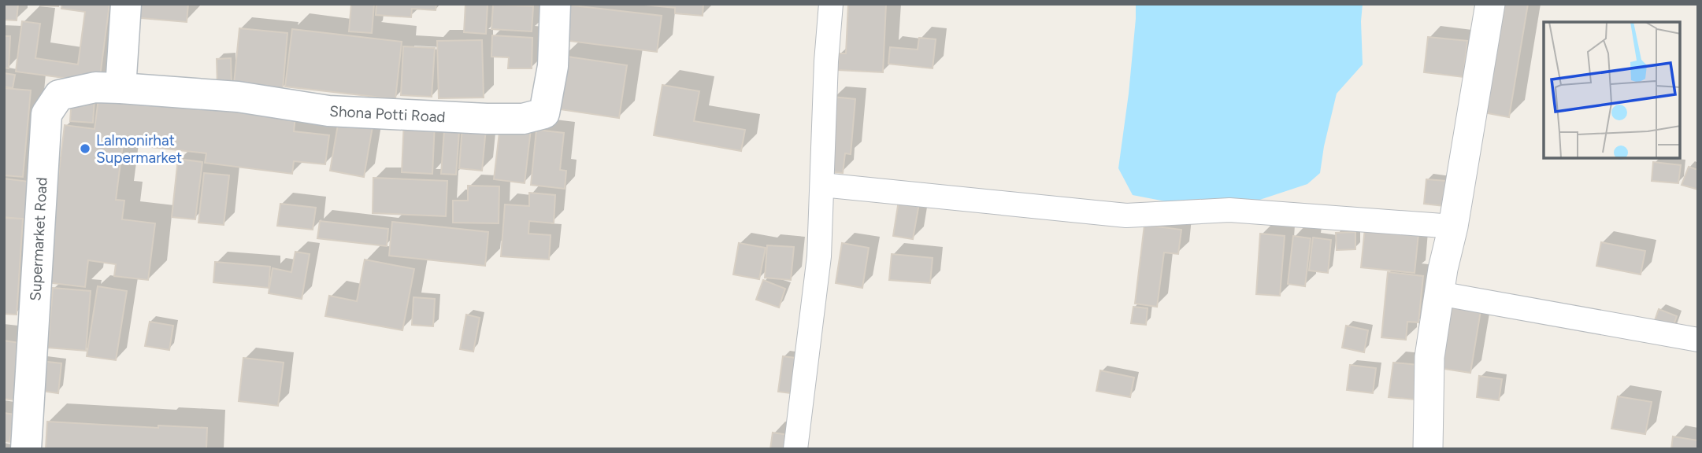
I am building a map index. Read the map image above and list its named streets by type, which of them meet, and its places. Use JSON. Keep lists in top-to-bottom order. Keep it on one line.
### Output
{"streets":{"main road":["Shona Potti Road","Supermarket Road"]},"crossings":[["Shona Potti Road","Supermarket Road"]],"places":["Lalmonirhat Supermarket"]}
